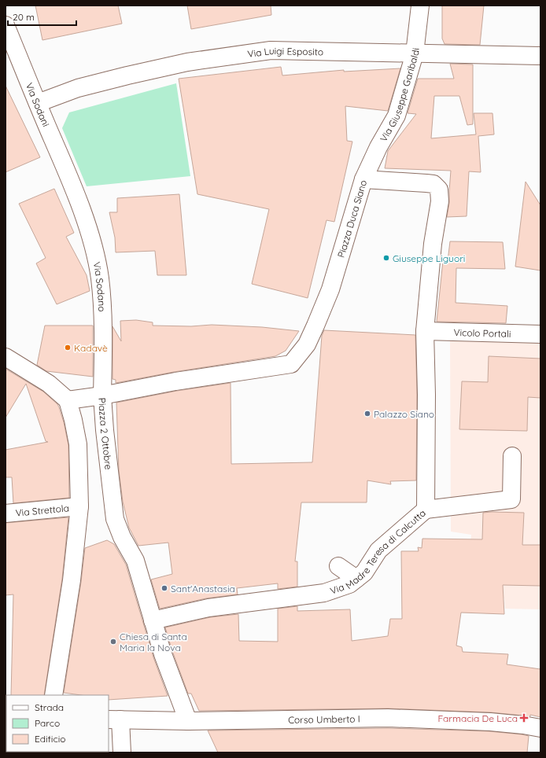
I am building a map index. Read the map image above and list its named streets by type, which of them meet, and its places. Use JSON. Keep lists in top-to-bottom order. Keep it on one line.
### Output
{"streets":{"street":["Via Luigi Esposito","Via Giuseppe Garibaldi","Via Sodani","Piazza Duca Siano","Via Sodano","Vicolo Portali","Piazza 2 Ottobre","Via Strettola","Via Madre Teresa di Calcutta","Corso Umberto I"]},"crossings":[["Via Luigi Esposito","Via Giuseppe Garibaldi"],["Via Luigi Esposito","Via Sodani"],["Via Giuseppe Garibaldi","Piazza Duca Siano"],["Via Sodani","Via Sodano"],["Piazza Duca Siano","Via Sodano"],["Piazza Duca Siano","Piazza 2 Ottobre"],["Piazza Duca Siano","Via Madre Teresa di Calcutta"],["Via Sodano","Piazza 2 Ottobre"],["Vicolo Portali","Via Madre Teresa di Calcutta"],["Piazza 2 Ottobre","Via Madre Teresa di Calcutta"],["Piazza 2 Ottobre","Corso Umberto I"]],"places":{"other":["Giuseppe Liguori","Kadavè","Palazzo Siano","Sant'Anastasia","Chiesa di Santa Maria la Nova"],"health":["Farmacia De Luca"]},"legend":["Strada","Parco","Edificio"],"scale_bar":"20 m"}
